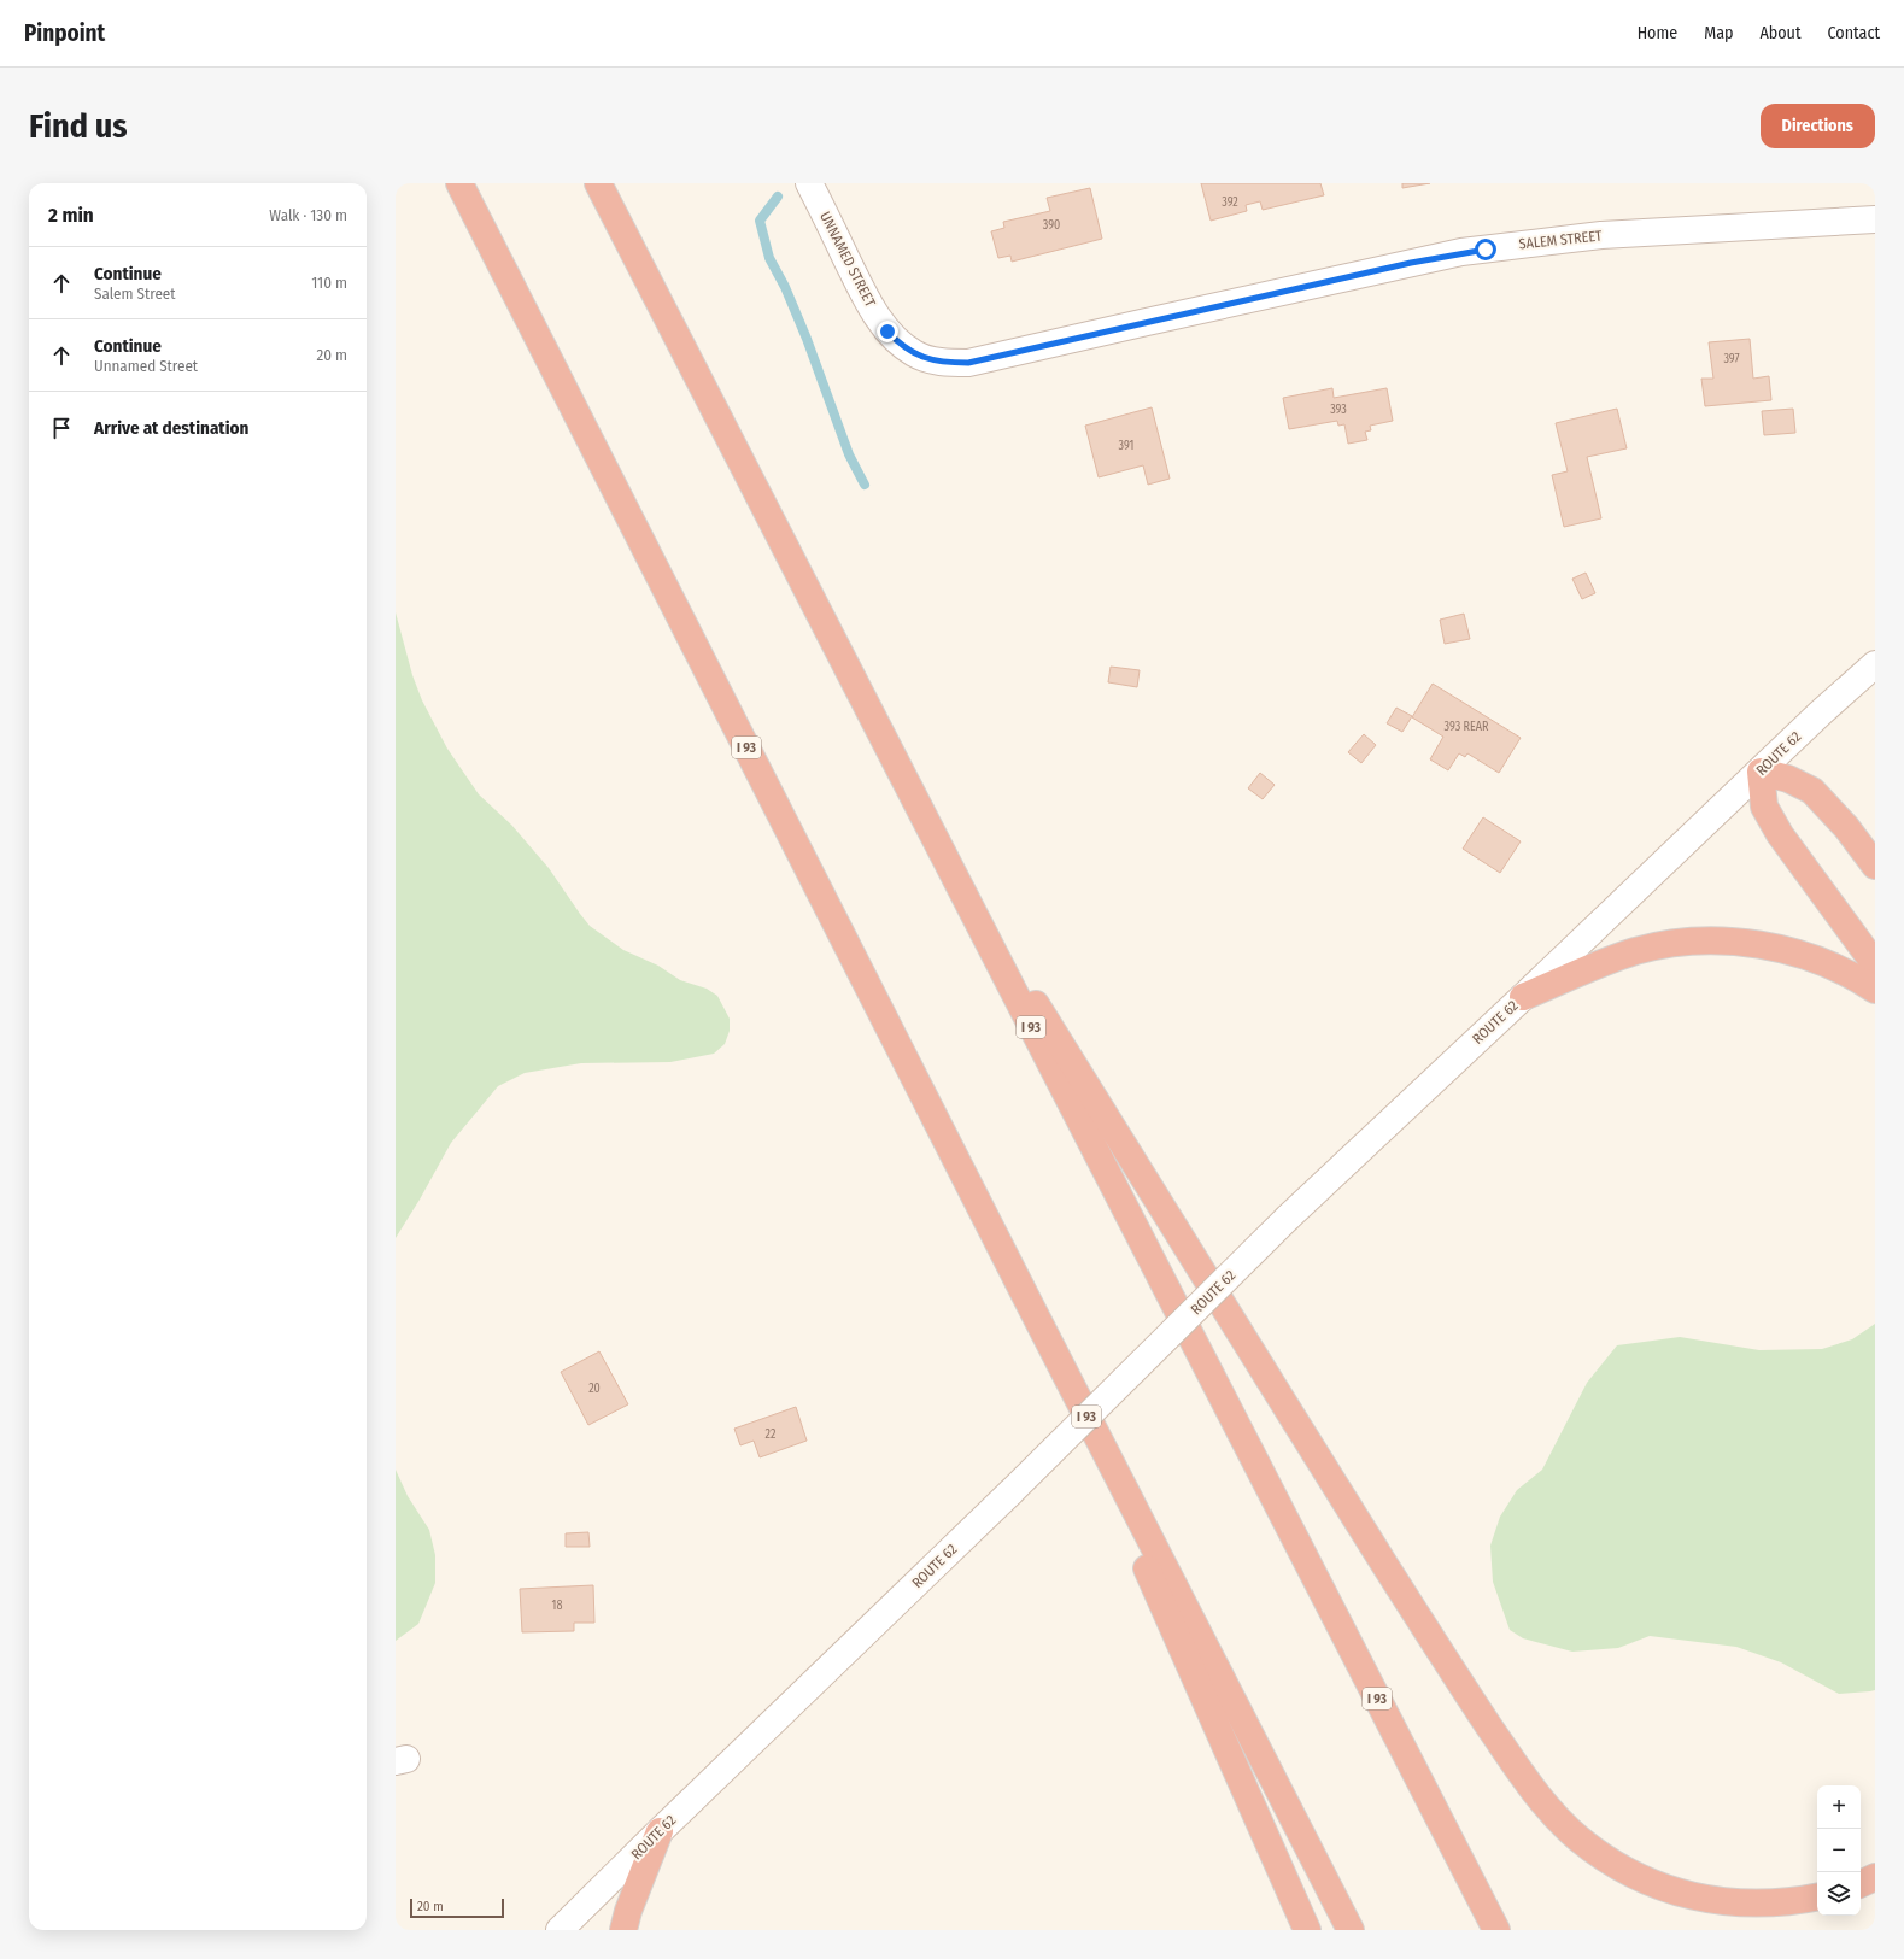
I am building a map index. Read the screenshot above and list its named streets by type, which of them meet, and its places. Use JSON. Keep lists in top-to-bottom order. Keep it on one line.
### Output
{"streets":{"highway":["I 93"],"main road":["SALEM STREET","UNNAMED STREET","ROUTE 62"]},"crossings":[["SALEM STREET","UNNAMED STREET"]],"house_numbers":["392","390","397","393","391","393 REAR","20","22","18"],"scale_bar":"20 m","page":{"header":"Pinpoint","nav":["Home","Map","About","Contact"],"buttons":"Directions","title":"Find us","heading":["2 min","Walk · 130 m"],"list":[["Continue","Salem Street","110 m"],["Continue","Unnamed Street","20 m"],"Arrive at destination"],"map_buttons":["+","−"],"scale":"20 m"}}
